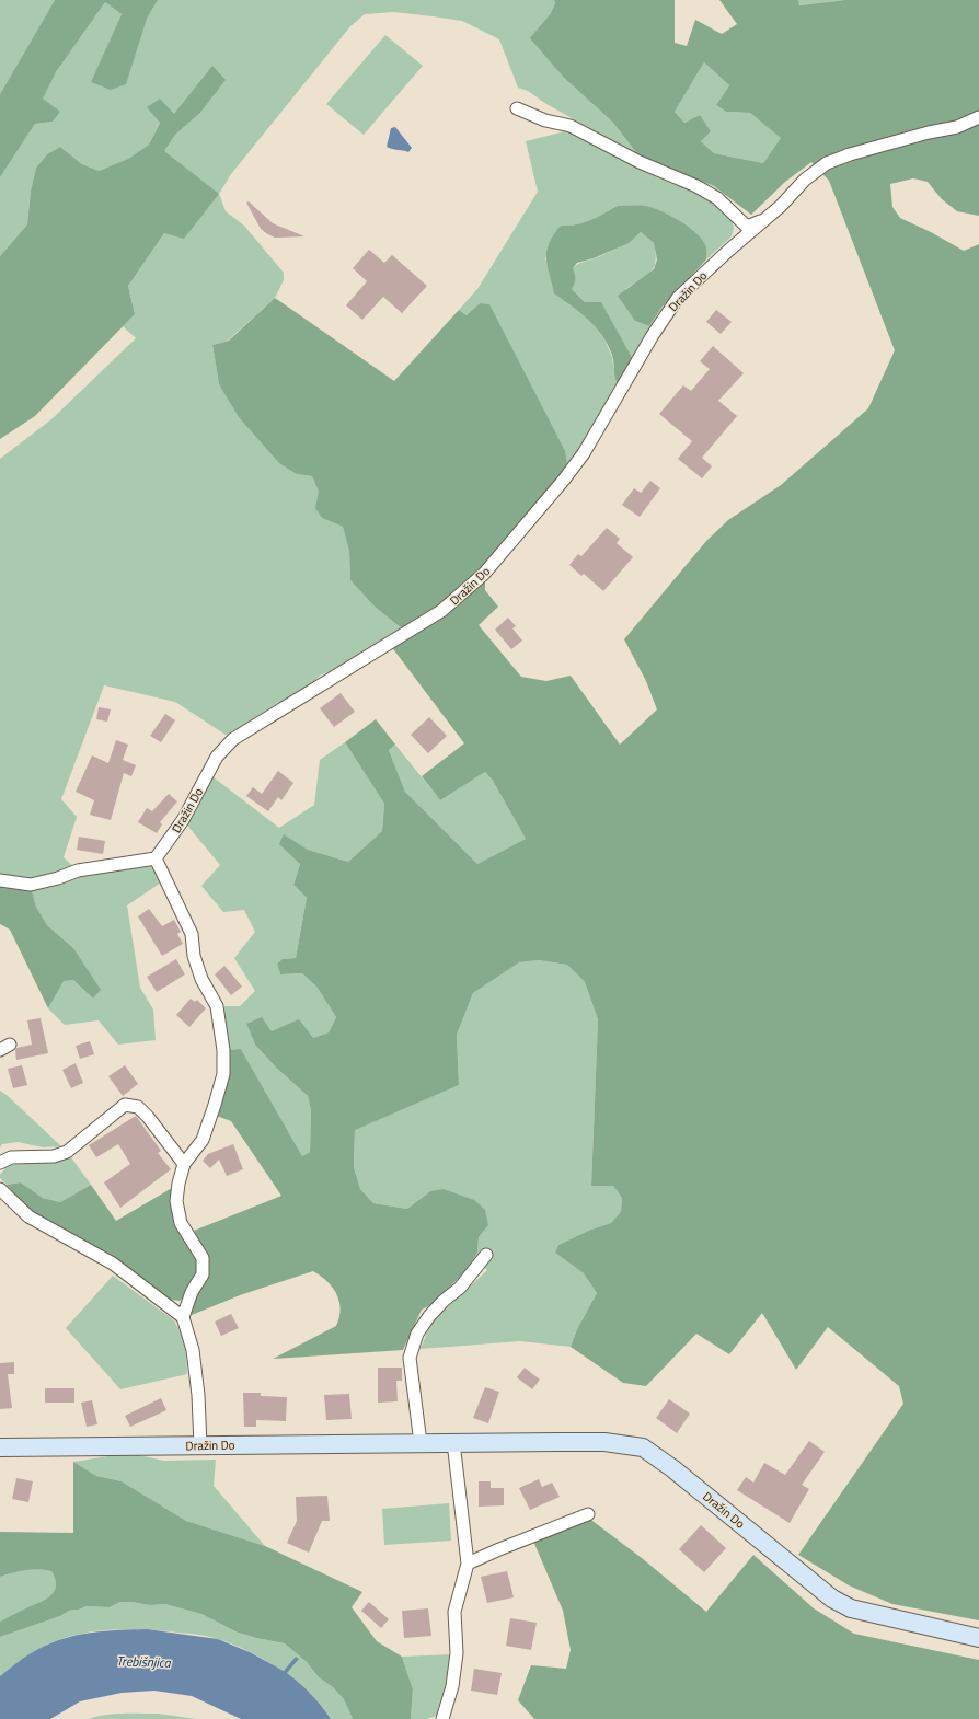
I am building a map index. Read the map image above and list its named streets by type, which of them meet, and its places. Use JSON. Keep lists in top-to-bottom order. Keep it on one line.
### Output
{"streets":{"street":["Dražin Do"]},"water":["Trebišnjica"]}
